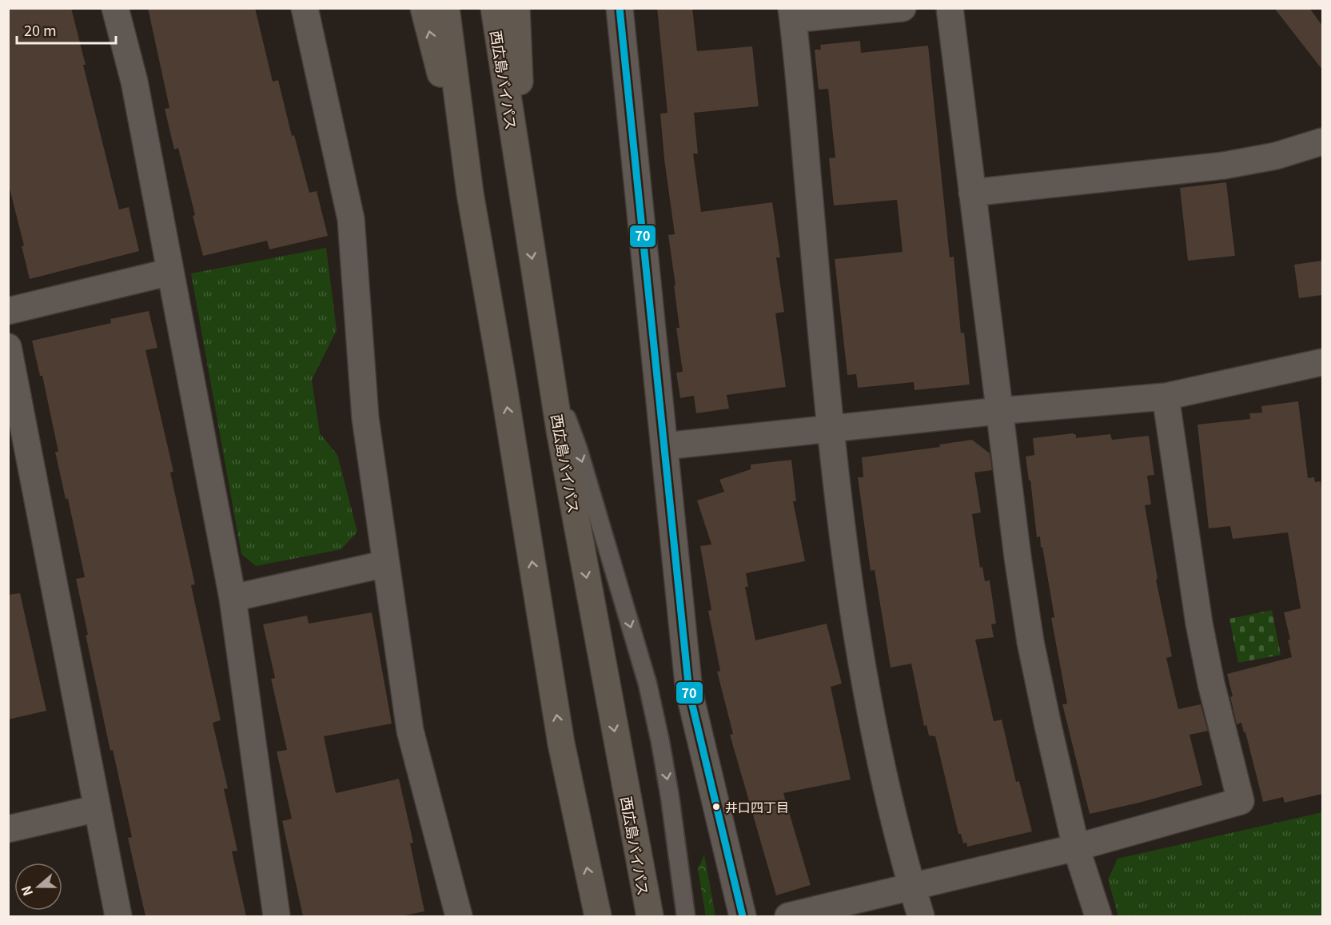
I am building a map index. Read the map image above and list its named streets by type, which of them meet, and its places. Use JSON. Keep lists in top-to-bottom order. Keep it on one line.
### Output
{"streets":{"highway":["西広島バイパス"]},"places":["井口四丁目"],"lines":["transit line 70"],"scale_bar":"20 m","north":"left"}
